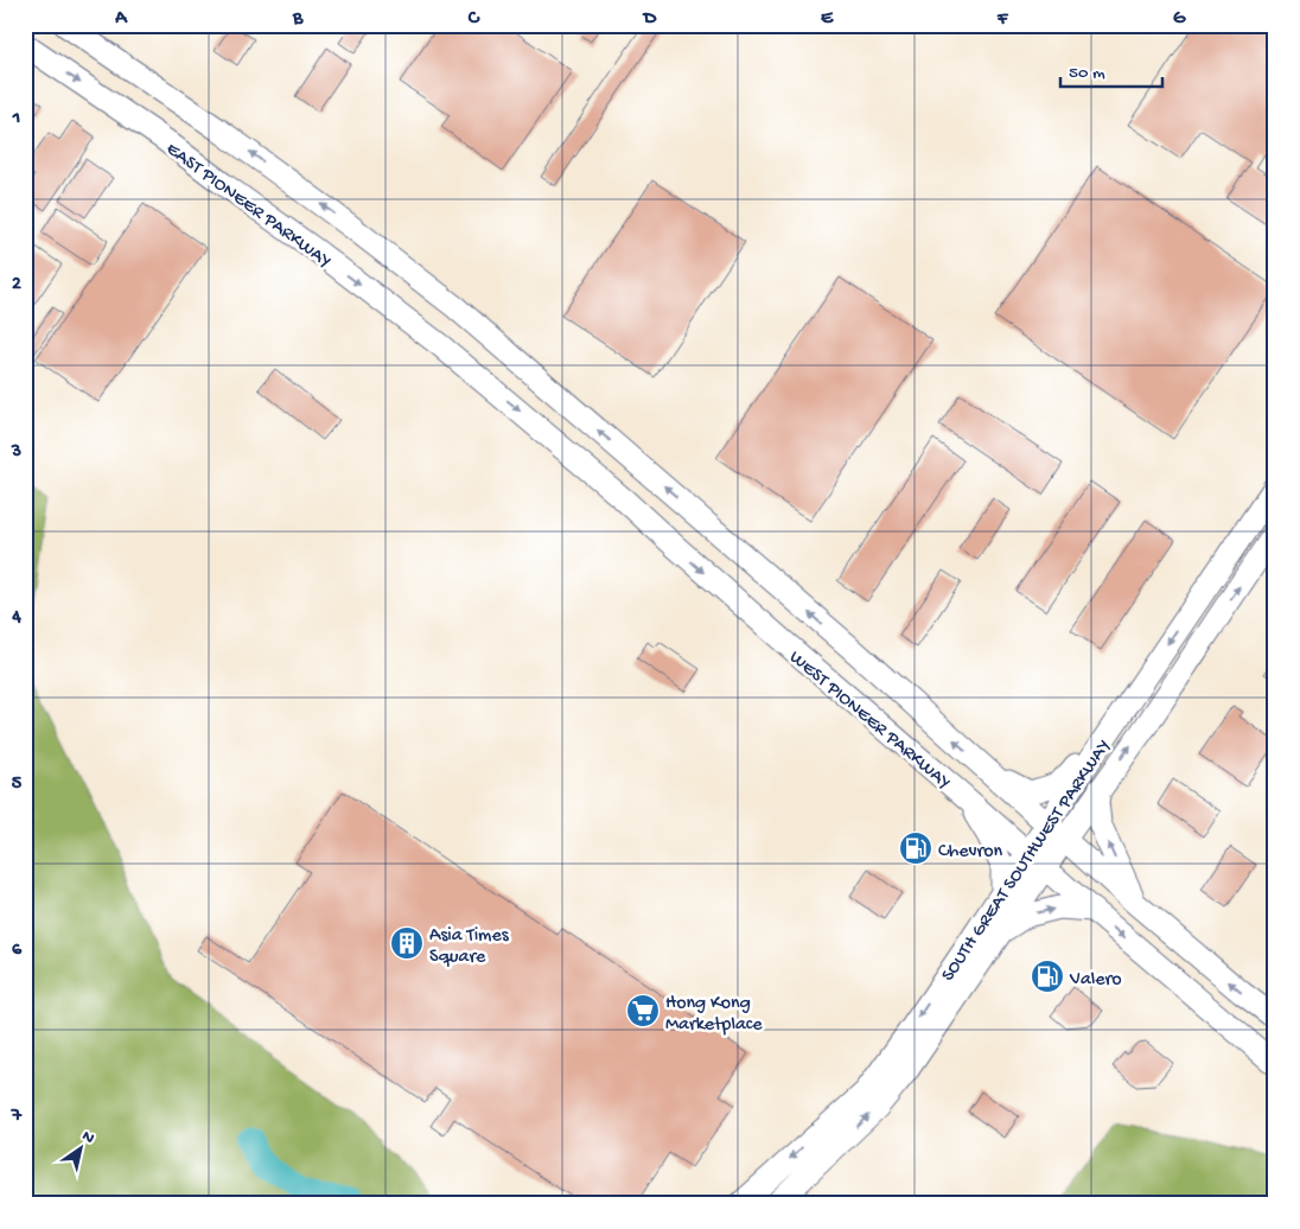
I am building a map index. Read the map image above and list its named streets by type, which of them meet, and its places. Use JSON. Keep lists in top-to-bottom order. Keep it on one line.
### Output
{"streets":{"main road":["EAST PIONEER PARKWAY","WEST PIONEER PARKWAY","SOUTH GREAT SOUTHWEST PARKWAY"]},"crossings":[["EAST PIONEER PARKWAY","WEST PIONEER PARKWAY"],["WEST PIONEER PARKWAY","SOUTH GREAT SOUTHWEST PARKWAY"]],"places":{"fuel station":["Chevron","Valero"],"building":["Asia Times Square"],"supermarket":["Hong Kong Marketplace"]},"scale_bar":"50 m","north":"top right","grid":{"columns":["A","B","C","D","E","F","G"],"rows":["1","2","3","4","5","6","7"]}}
